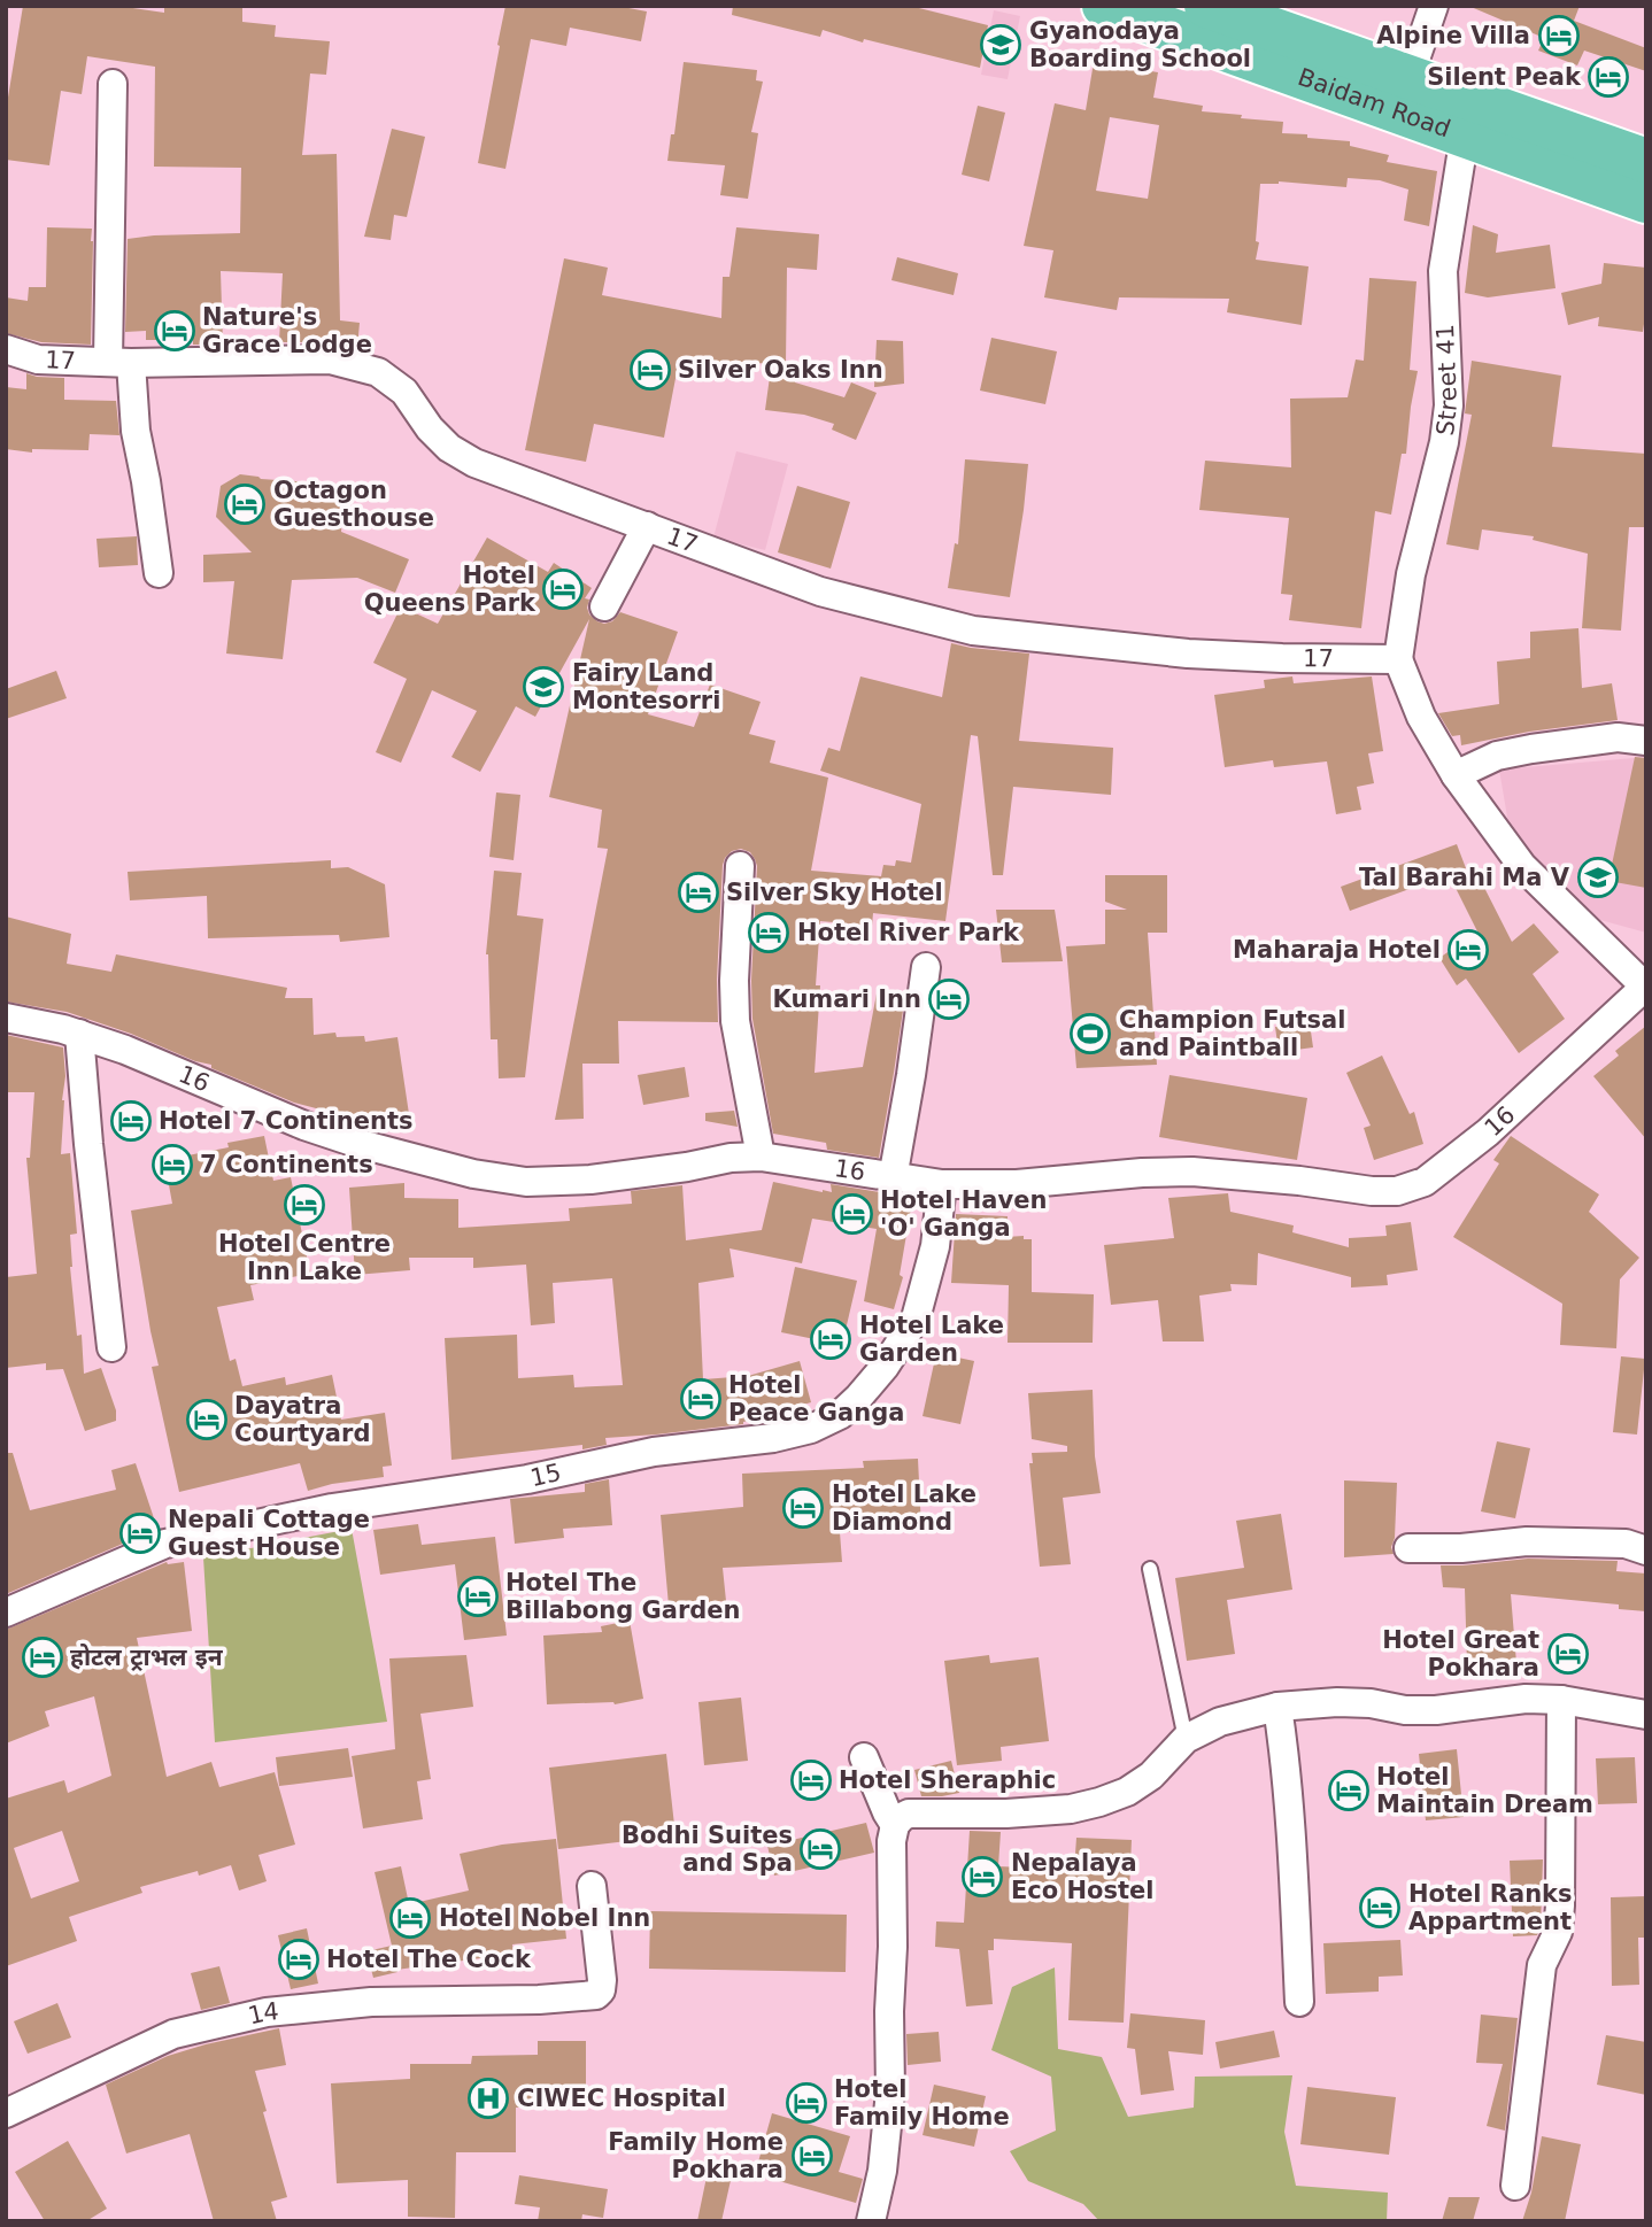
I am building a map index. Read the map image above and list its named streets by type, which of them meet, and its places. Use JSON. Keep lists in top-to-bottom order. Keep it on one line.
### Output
{"streets":{"main road":["Baidam Road"],"street":["17","Street 41","16","15","14"]},"crossings":[["Baidam Road","Street 41"],["17","Street 41"],["16","15"]],"places":{"hotel":["Alpine Villa","Silent Peak","Nature's Grace Lodge","Silver Oaks Inn","Octagon Guesthouse","Hotel Queens Park","Silver Sky Hotel","Hotel River Park","Maharaja Hotel","Kumari Inn","Hotel 7 Continents","7 Continents","Hotel Centre Inn Lake","Hotel Haven 'O' Ganga","Hotel Lake Garden","Hotel Peace Ganga","Dayatra Courtyard","Hotel Lake Diamond","Nepali Cottage Guest House","Hotel The Billabong Garden","Hotel Great Pokhara","होटल ट्राभल इन","Hotel Sheraphic","Hotel Maintain Dream","Bodhi Suites and Spa","Nepalaya Eco Hostel","Hotel Ranks Appartment","Hotel Nobel Inn","Hotel The Cock","Hotel Family Home","Family Home Pokhara"],"school or university":["Gyanodaya Boarding School","Fairy Land Montesorri","Tal Barahi Ma V"],"sports":["Champion Futsal and Paintball"],"hospital":["CIWEC Hospital"]}}
